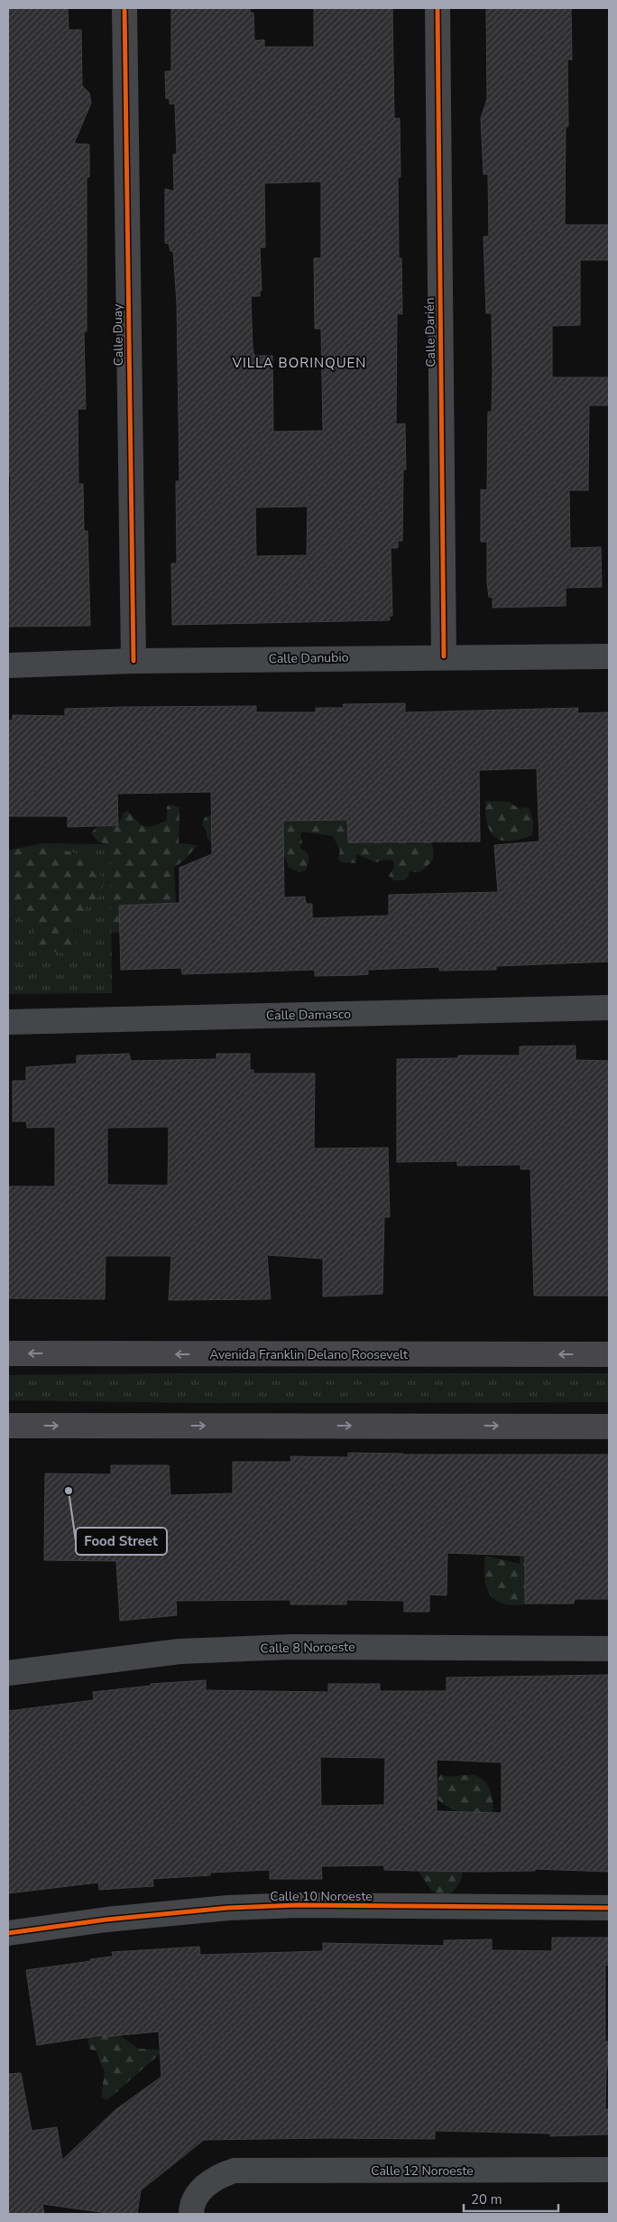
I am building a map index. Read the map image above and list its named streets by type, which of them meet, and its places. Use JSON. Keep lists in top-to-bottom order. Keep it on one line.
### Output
{"streets":{"main road":["Avenida Franklin Delano Roosevelt"],"street":["Calle Darién","Calle Duay","Calle Danubio","Calle Damasco","Calle 8 Noroeste","Calle 10 Noroeste","Calle 12 Noroeste"]},"crossings":[["Calle Darién","Calle Danubio"],["Calle Duay","Calle Danubio"]],"districts":["VILLA BORINQUEN"],"places":["Food Street"],"scale_bar":"20 m"}
